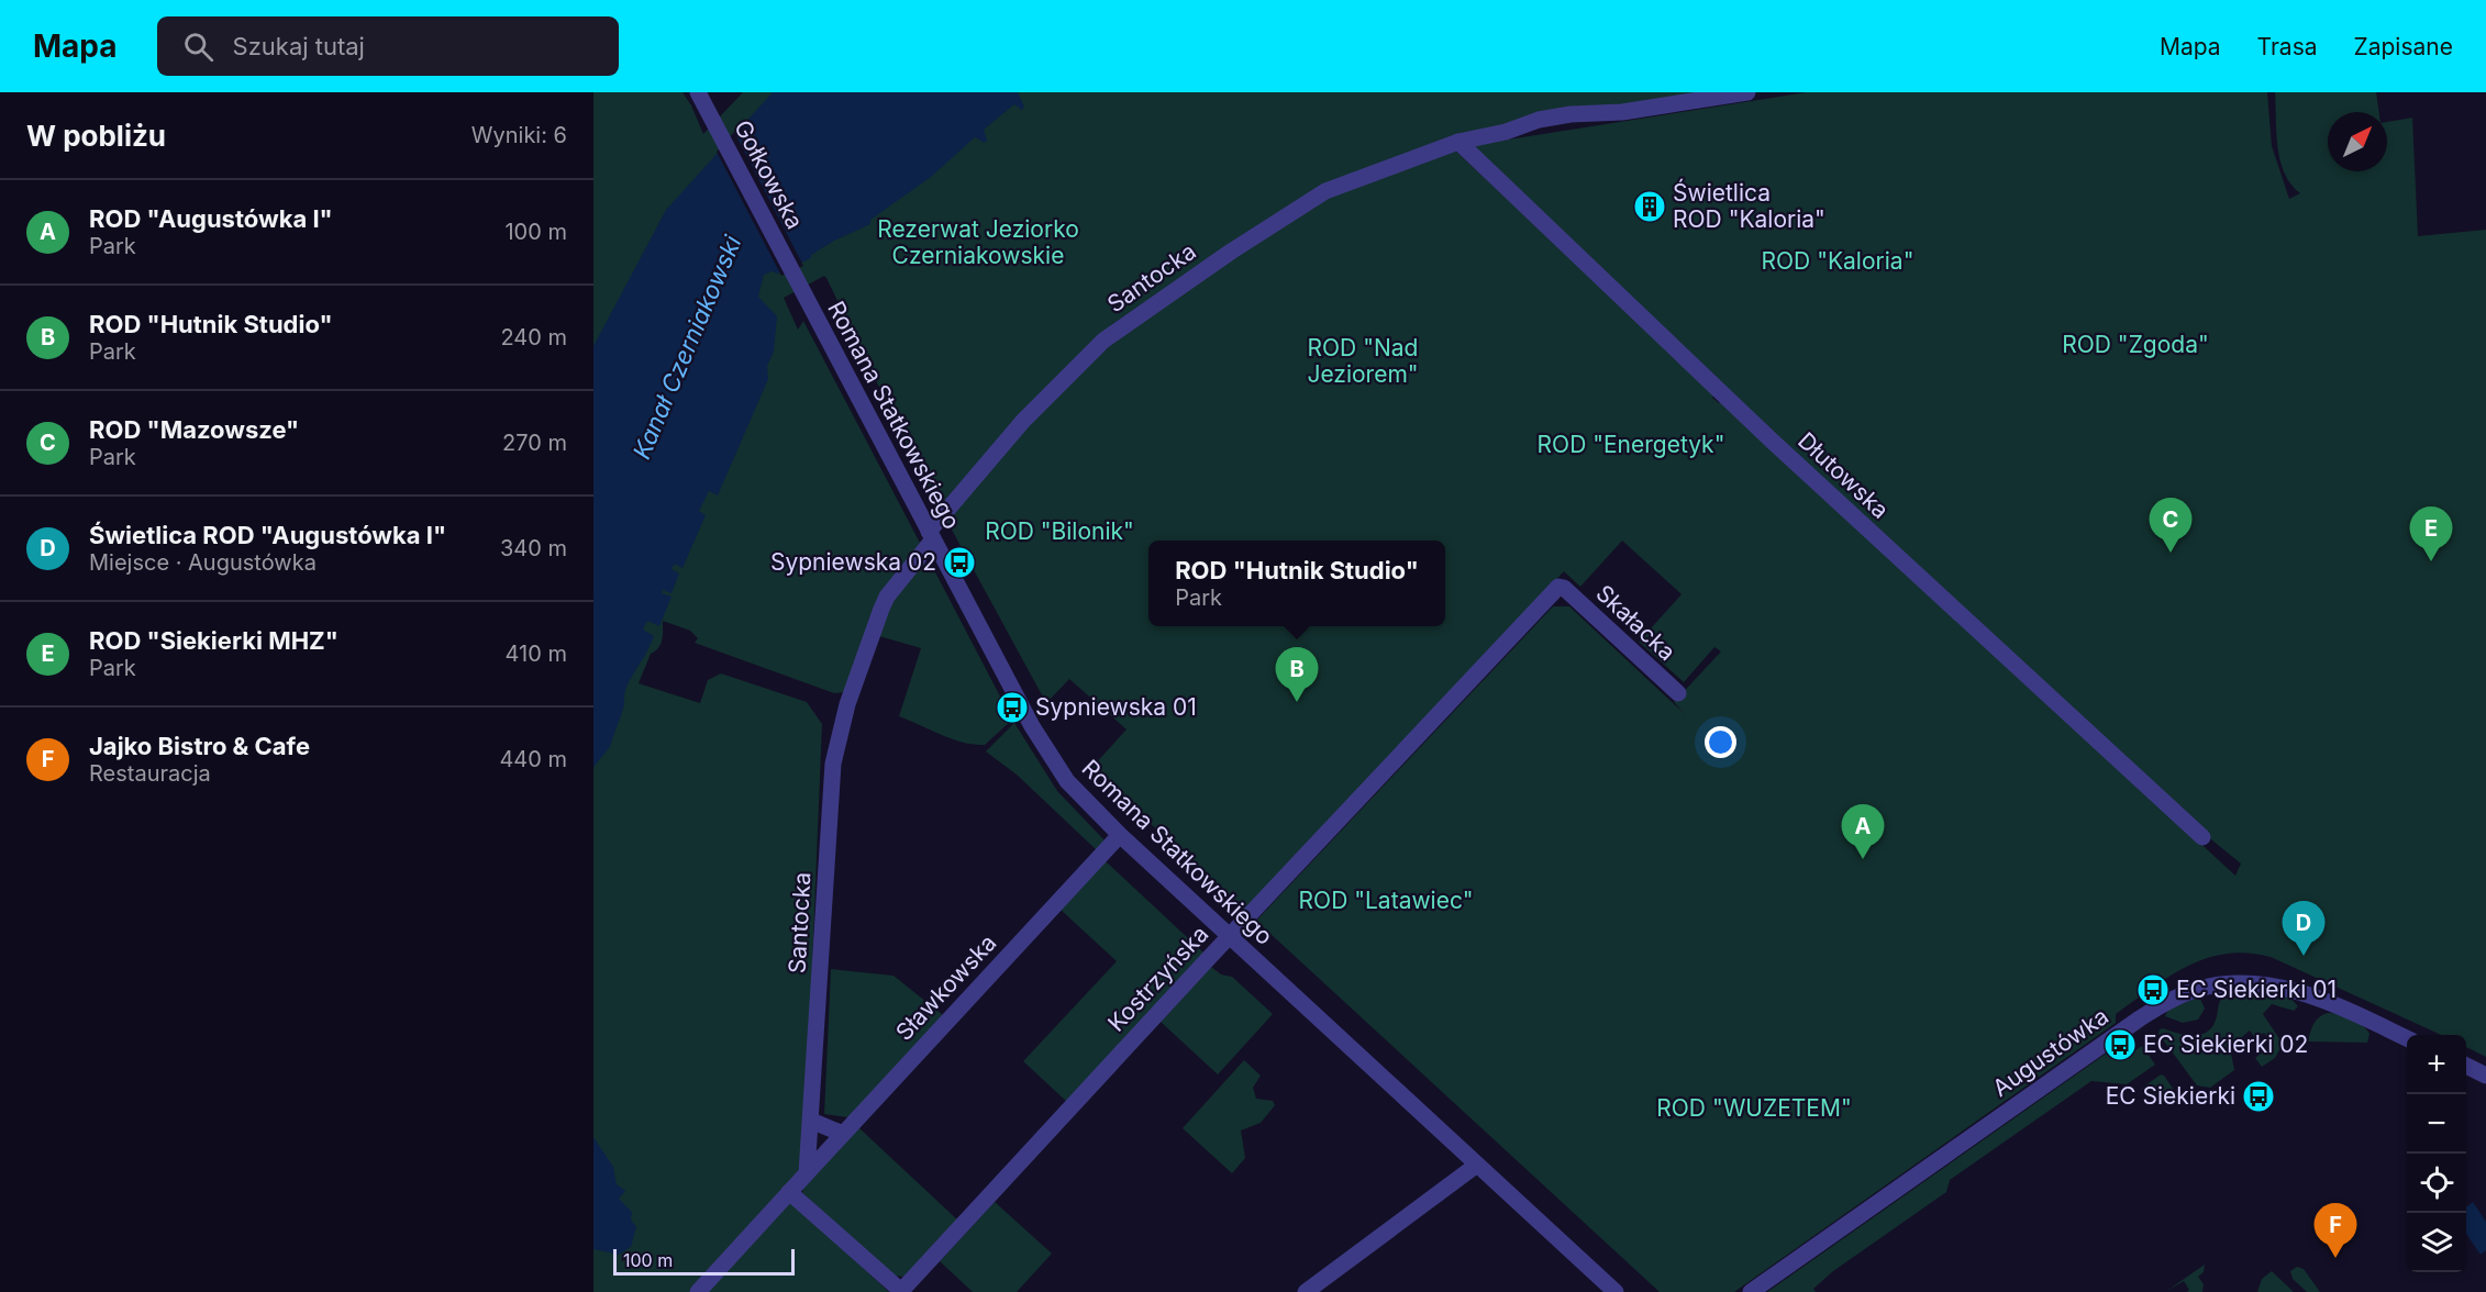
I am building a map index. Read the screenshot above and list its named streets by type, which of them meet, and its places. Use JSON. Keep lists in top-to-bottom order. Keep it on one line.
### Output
{"streets":{"street":["Gołkowska","Santocka","Romana Statkowskiego","Dłutowska","Skałacka","Kostrzyńska","Sławkowska","Augustówka"]},"crossings":[["Gołkowska","Romana Statkowskiego"],["Santocka","Romana Statkowskiego"],["Santocka","Dłutowska"],["Santocka","Sławkowska"],["Romana Statkowskiego","Kostrzyńska"],["Romana Statkowskiego","Sławkowska"],["Skałacka","Kostrzyńska"]],"water":["Kanał Czerniakowski"],"parks":["Rezerwat Jeziorko Czerniakowskie","ROD \"Kaloria\"","ROD \"Zgoda\"","ROD \"Nad Jeziorem\"","ROD \"Energetyk\"","ROD \"Bilonik\"","ROD \"Latawiec\"","ROD \"WUZETEM\""],"places":{"building":["Świetlica ROD \"Kaloria\""],"bus stop":["Sypniewska 02","Sypniewska 01","EC Siekierki 01","EC Siekierki 02","EC Siekierki"]},"scale_bar":"100 m","north":"top right","page":{"header":"Mapa","search":"Szukaj tutaj","nav":["Mapa","Trasa","Zapisane"],"heading":["W pobliżu","Wyniki: 6"],"list":[{"mark":"A","name":"ROD \"Augustówka I\"","note":"Park","value":"100 m"},{"mark":"B","name":"ROD \"Hutnik Studio\"","note":"Park","value":"240 m"},{"mark":"C","name":"ROD \"Mazowsze\"","note":"Park","value":"270 m"},{"mark":"D","name":"Świetlica ROD \"Augustówka I\"","note":"Miejsce · Augustówka","value":"340 m"},{"mark":"E","name":"ROD \"Siekierki MHZ\"","note":"Park","value":"410 m"},{"mark":"F","name":"Jajko Bistro & Cafe","note":"Restauracja","value":"440 m"}],"pins":["C","E","B","A","D","F"],"popup":["ROD \"Hutnik Studio\"","Park"],"map_buttons":["+","−"],"scale":"100 m"}}
